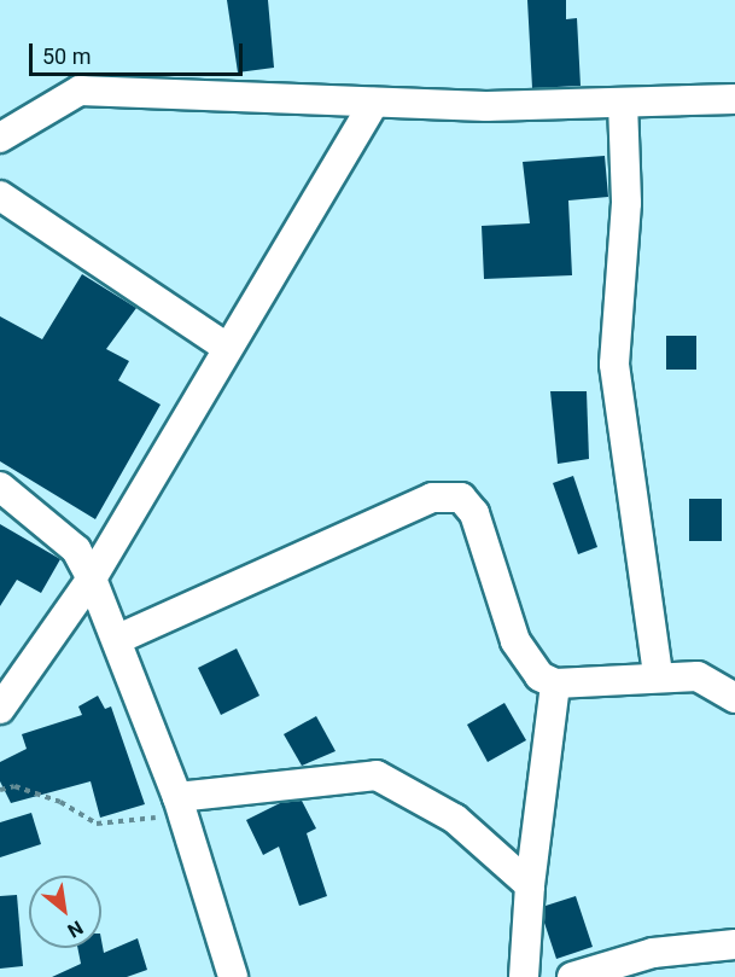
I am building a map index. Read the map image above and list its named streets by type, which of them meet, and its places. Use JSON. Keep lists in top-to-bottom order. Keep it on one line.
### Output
{"scale_bar":"50 m","north":"bottom right"}
